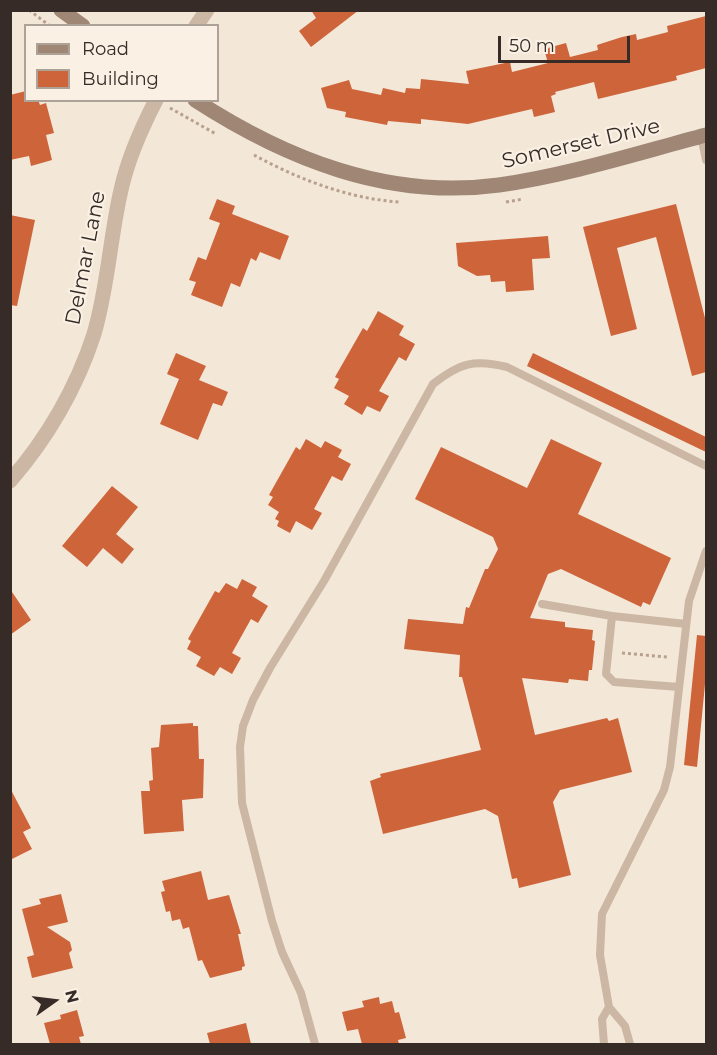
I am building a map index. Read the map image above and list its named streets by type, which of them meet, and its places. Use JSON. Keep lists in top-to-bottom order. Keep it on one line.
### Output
{"streets":{"street":["Somerset Drive","Delmar Lane"]},"legend":["Road","Building"],"scale_bar":"50 m","north":"right"}
